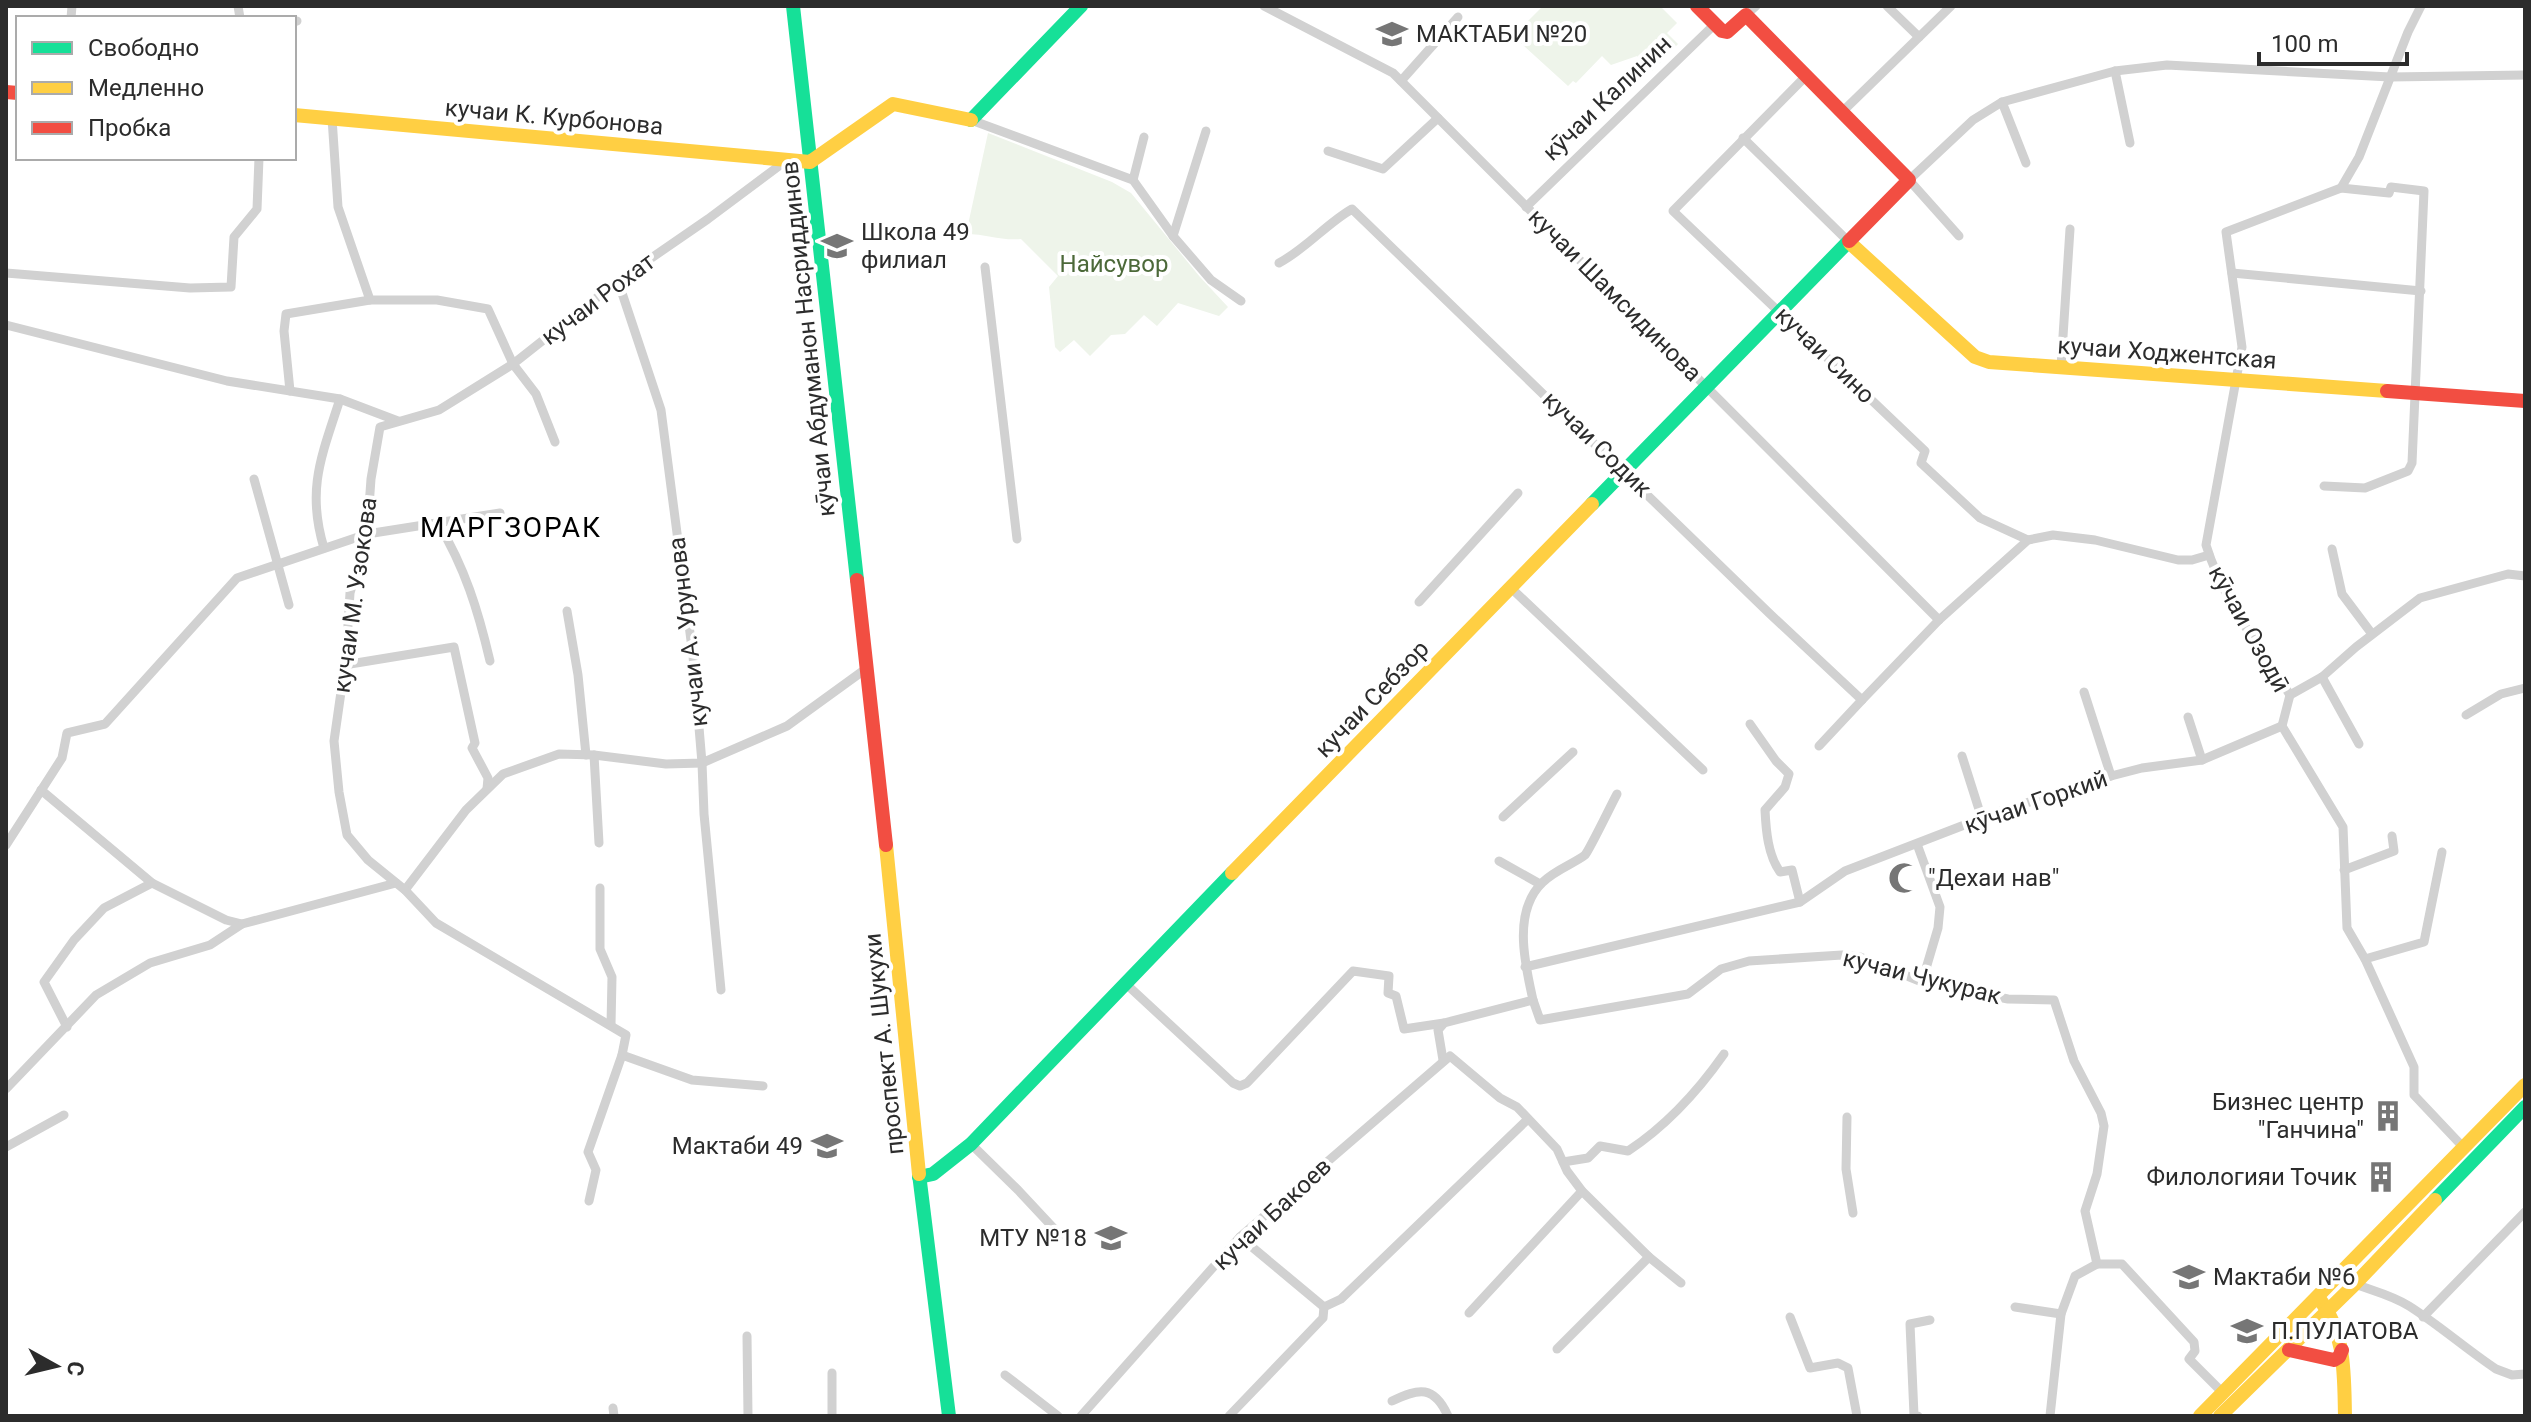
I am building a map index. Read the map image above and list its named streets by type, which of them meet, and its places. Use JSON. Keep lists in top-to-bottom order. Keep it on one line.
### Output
{"streets":{"main road":["кӯчаи Калинин","кучаи К. Курбонова","кӯчаи Абдуманон Насриддинов","кучаи Ходжентская","кучаи Себзор","проспект А. Шукухи"],"street":["кучаи Шамсидинова","кучаи Рохат","кучаи Сино","кучаи Содик","кучаи М. Узокова","кӯчаи Озодӣ","кучаи А. Урунова","кӯчаи Горкий","кучаи Чукурак","кучаи Бакоев"]},"crossings":[["кӯчаи Калинин","кучаи Шамсидинова"],["кучаи К. Курбонова","кучаи Рохат"],["кучаи К. Курбонова","кӯчаи Абдуманон Насриддинов"],["кучаи Шамсидинова","кучаи Себзор"],["кучаи Рохат","кучаи М. Узокова"],["кучаи Рохат","кучаи А. Урунова"],["кӯчаи Абдуманон Насриддинов","проспект А. Шукухи"],["кучаи Ходжентская","кӯчаи Озодӣ"],["кучаи Ходжентская","кучаи Себзор"],["кучаи Сино","кучаи Себзор"],["кучаи Содик","кучаи Себзор"],["кӯчаи Озодӣ","кӯчаи Горкий"],["кучаи Себзор","проспект А. Шукухи"]],"districts":["МАРГЗОРАК"],"parks":["Найсувор"],"places":{"school or university":["МАКТАБИ №20","Школа 49 филиал","Мактаби 49","МТУ №18","Мактаби №6","П.ПУЛАТОВА"],"mosque":["\"Дехаи нав\""],"building":["Бизнес центр \"Ганчина\"","Филологияи Точик"]},"legend":["Свободно","Медленно","Пробка"],"scale_bar":"100 m","north":"right"}
